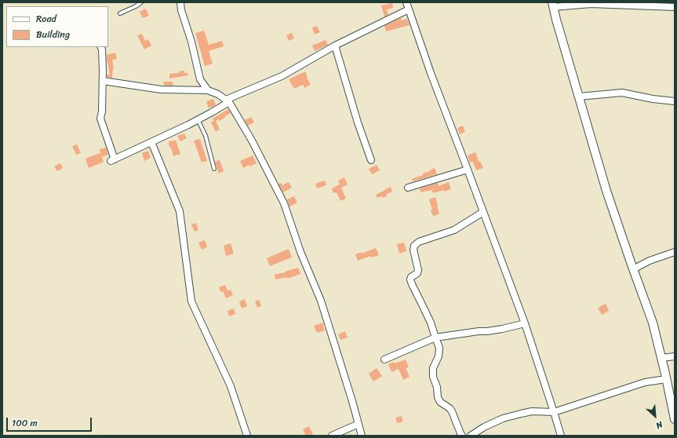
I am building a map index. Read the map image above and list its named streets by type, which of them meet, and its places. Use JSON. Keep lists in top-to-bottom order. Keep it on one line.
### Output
{"legend":["Road","Building"],"scale_bar":"100 m","north":"bottom right"}
